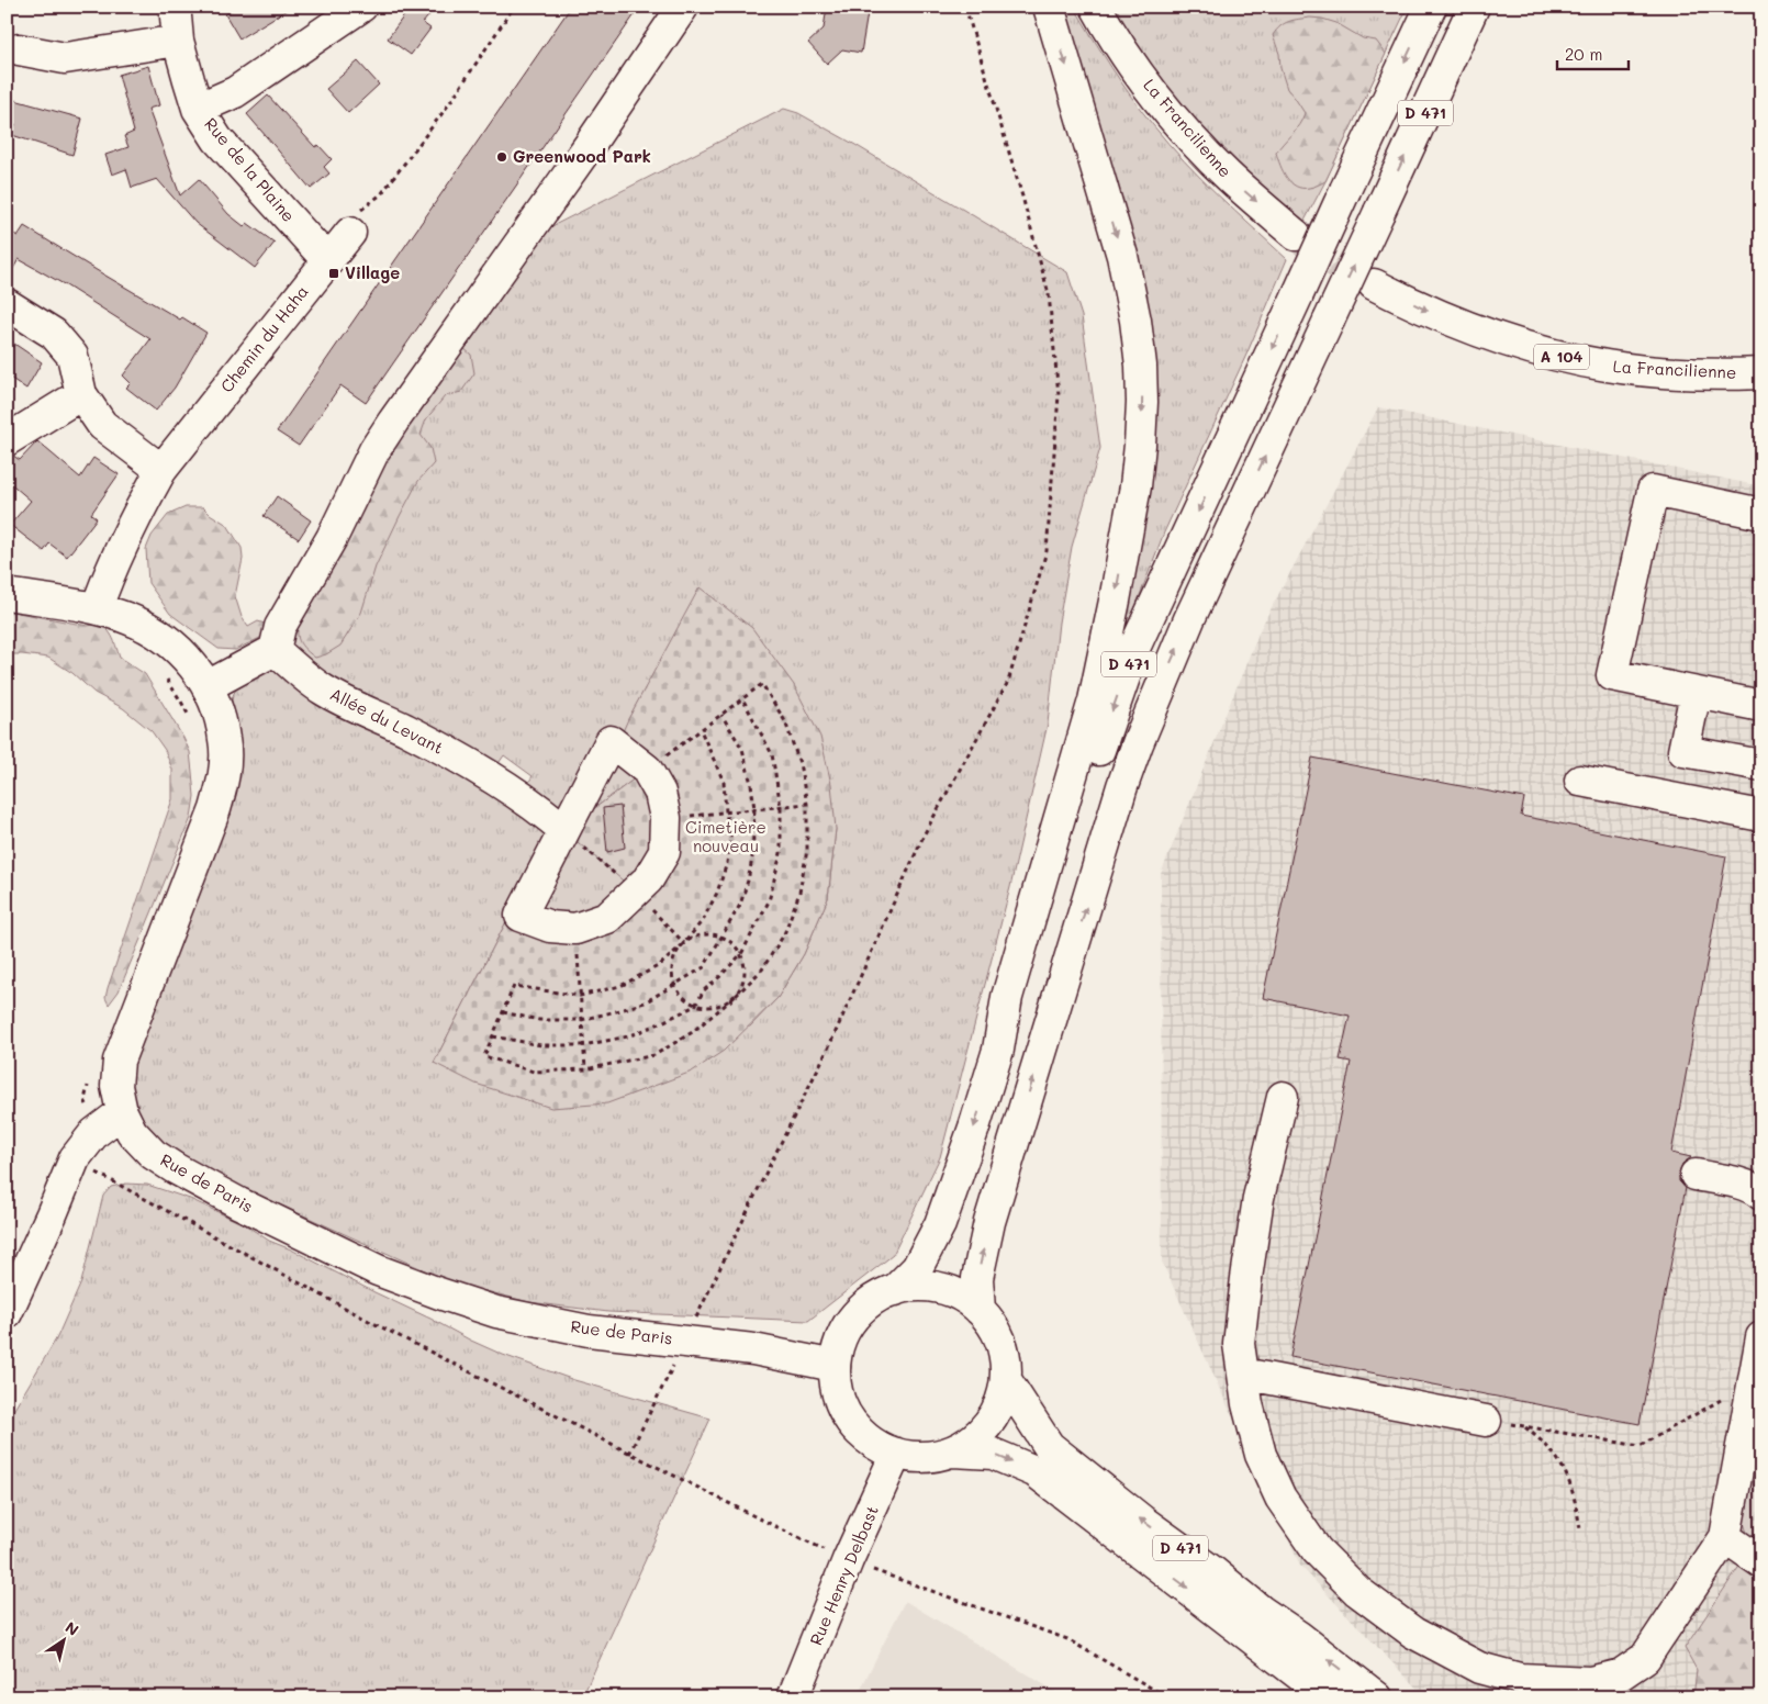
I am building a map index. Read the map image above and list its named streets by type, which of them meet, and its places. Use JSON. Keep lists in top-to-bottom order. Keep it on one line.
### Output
{"streets":{"main road":["D 471","La Francilienne","Rue de la Plaine","Chemin du Haha","A 104","Allée du Levant","Rue de Paris","Rue Henry Delbast"]},"crossings":[["D 471","Rue de Paris"],["D 471","Rue Henry Delbast"],["Rue de la Plaine","Chemin du Haha"],["Chemin du Haha","Rue de Paris"],["Rue de Paris","Rue Henry Delbast"]],"one_way":["La Francilienne"],"parks":["Cimetière nouveau"],"places":{"other":["Greenwood Park"],"transit":["Village"]},"scale_bar":"20 m","north":"top right"}
